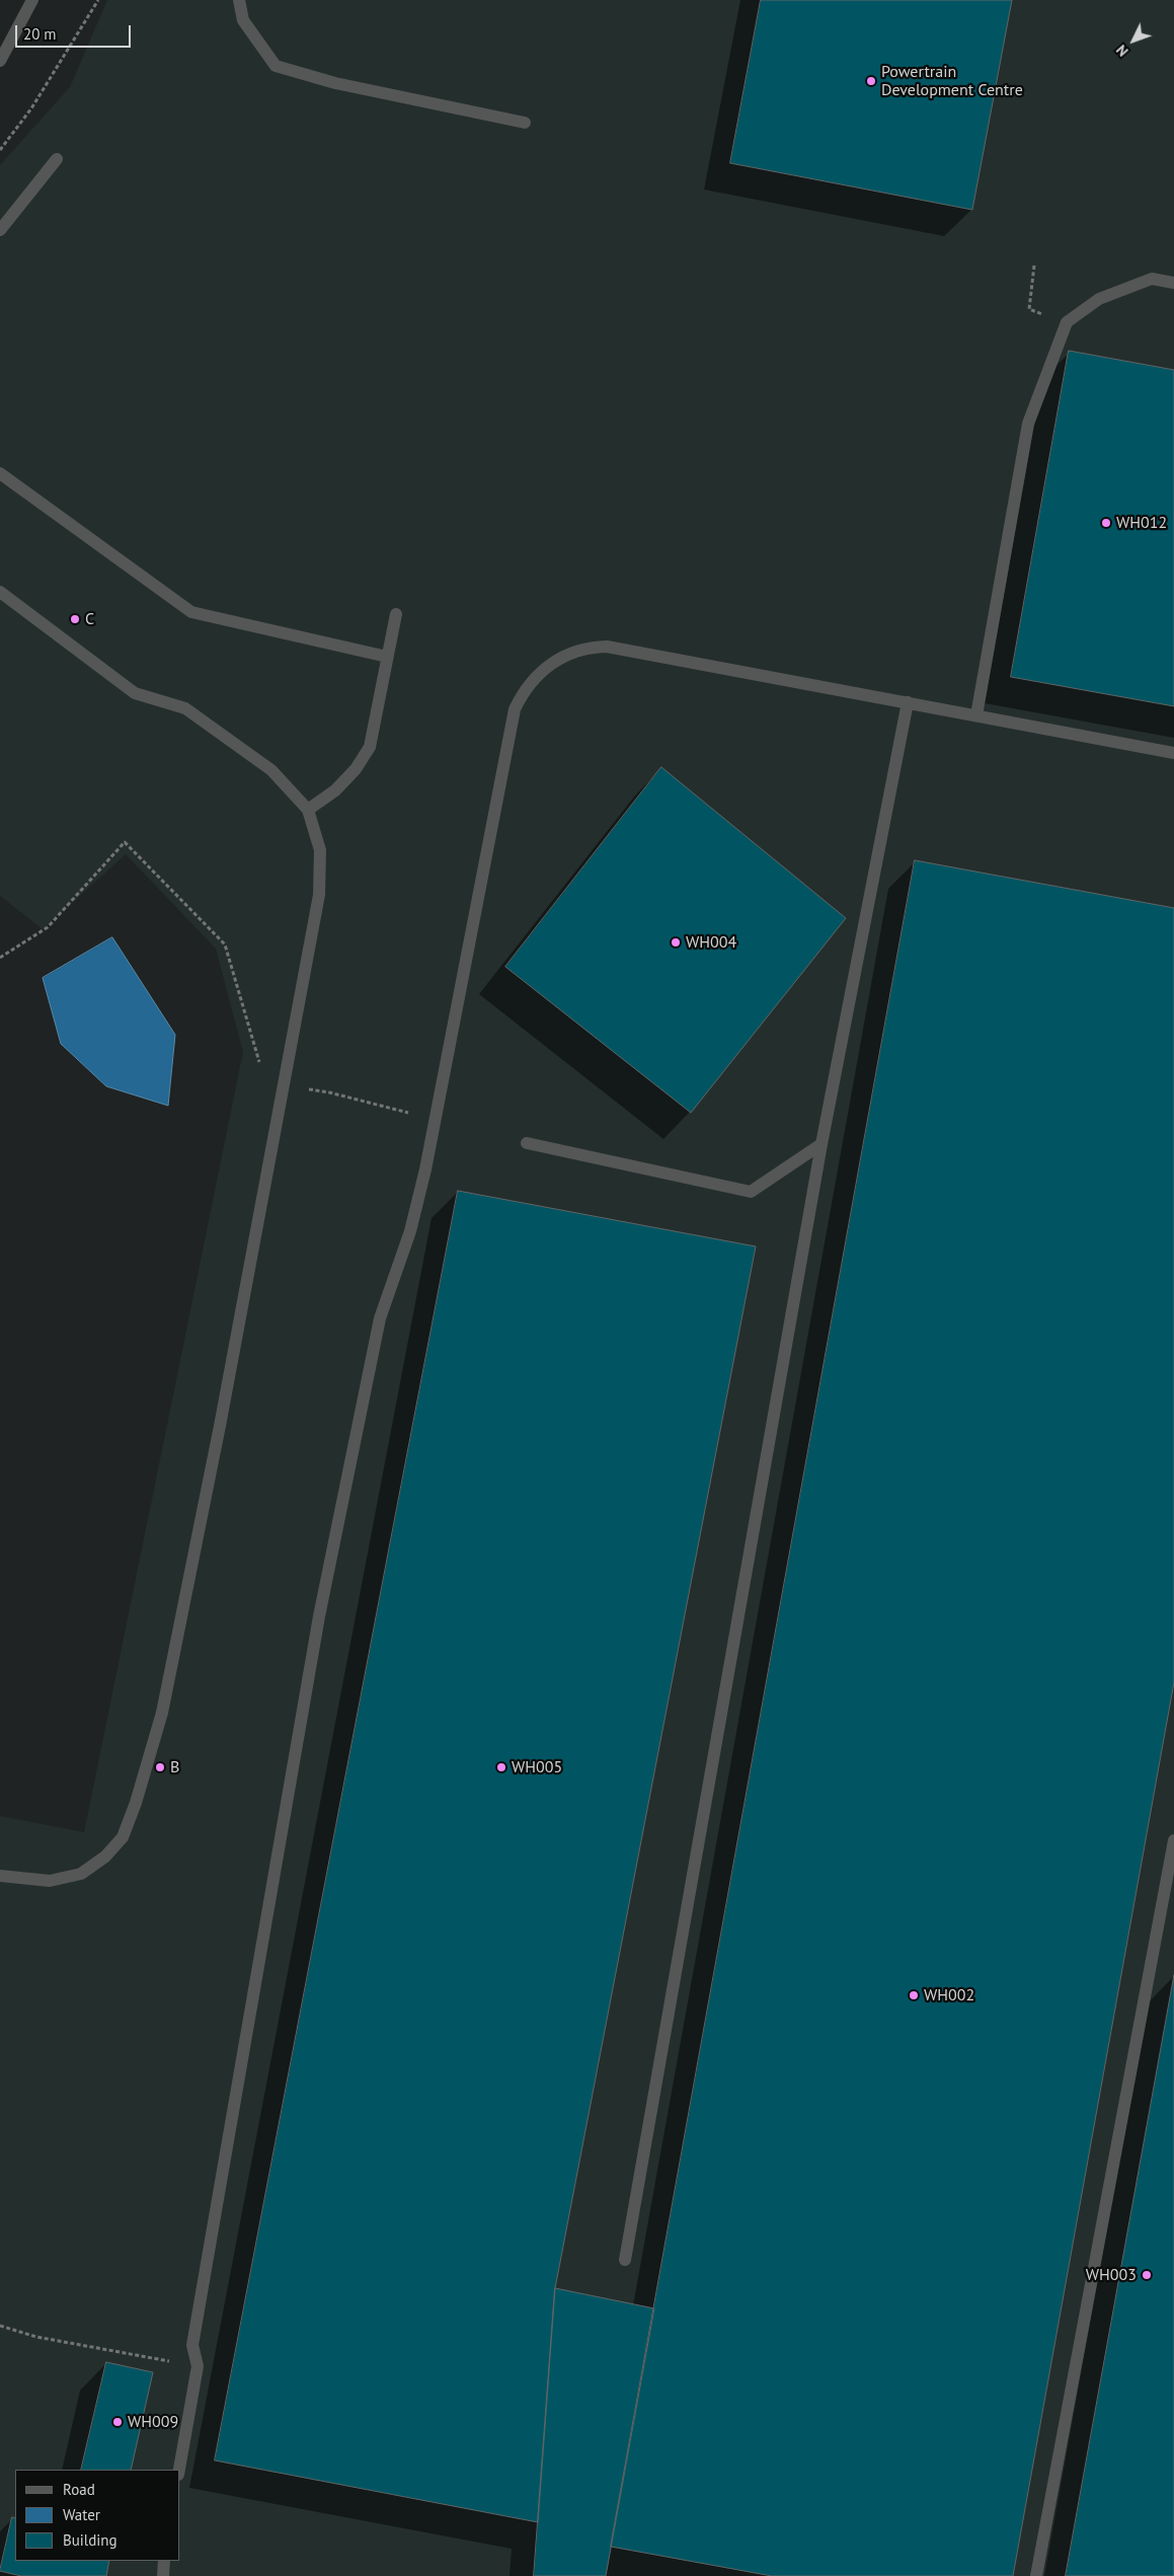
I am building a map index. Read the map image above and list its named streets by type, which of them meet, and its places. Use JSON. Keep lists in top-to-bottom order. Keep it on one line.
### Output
{"places":["Powertrain Development Centre","WH012","C","WH004","B","WH005","WH002","WH003","WH009"],"legend":["Road","Water","Building"],"scale_bar":"20 m","north":"bottom left"}
